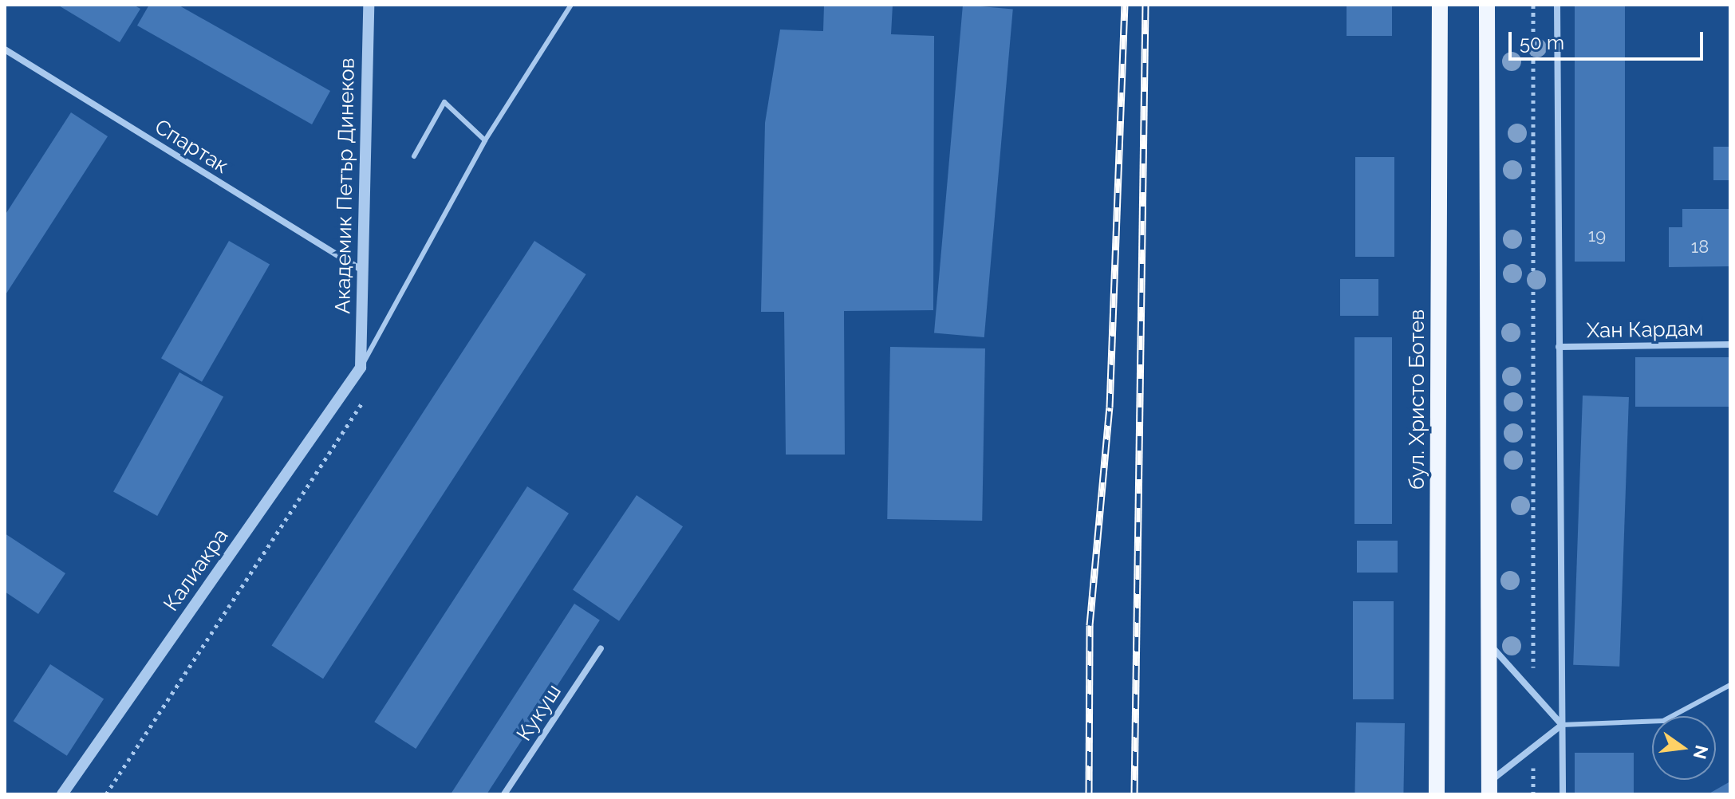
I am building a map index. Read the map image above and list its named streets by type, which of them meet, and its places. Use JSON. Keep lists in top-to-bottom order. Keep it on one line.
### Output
{"streets":{"main road":["бул. Христо Ботев"],"street":["Спартак","Академик Петър Динеков","Хан Кардам","Калиакра","Кукуш"]},"crossings":[["Спартак","Академик Петър Динеков"],["Академик Петър Динеков","Калиакра"]],"house_numbers":["19","18"],"scale_bar":"50 m","north":"right"}
